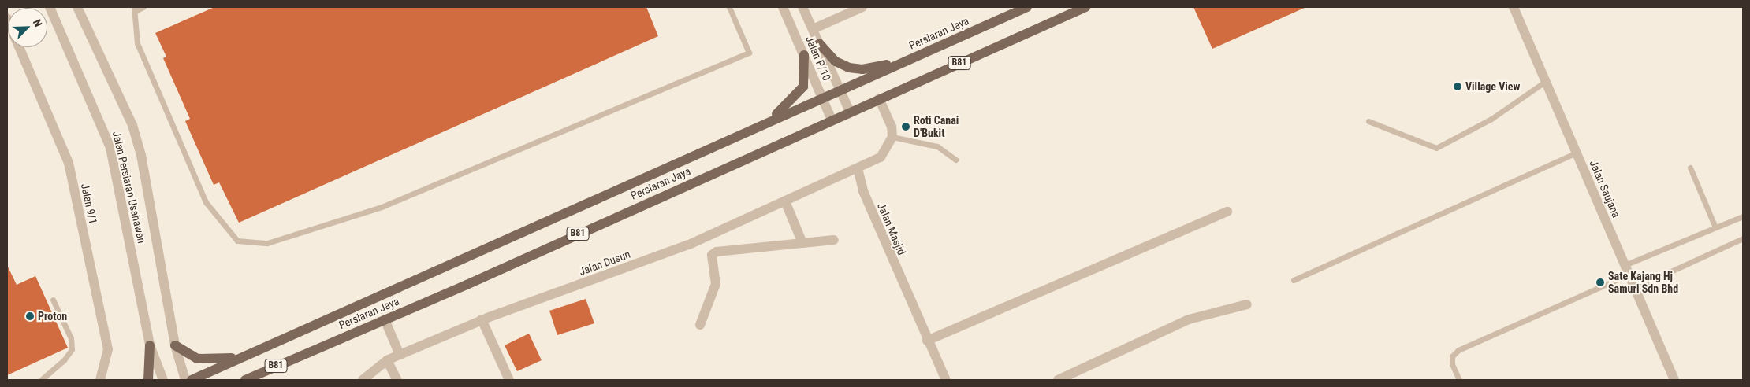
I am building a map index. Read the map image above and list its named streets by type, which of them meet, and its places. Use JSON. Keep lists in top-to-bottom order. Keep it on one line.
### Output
{"streets":{"main road":["Persiaran Jaya","B81"],"street":["Jalan P/10","Jalan Persiaran Usahawan","Jalan Saujana","Jalan 9/1","Jalan Masjid","Jalan Dusun"]},"crossings":[["Persiaran Jaya","Jalan P/10"],["Jalan Masjid","Jalan Dusun"]],"places":["Village View","Roti Canai D'Bukit","Sate Kajang Hj Samuri Sdn Bhd","Proton"],"north":"top right"}
